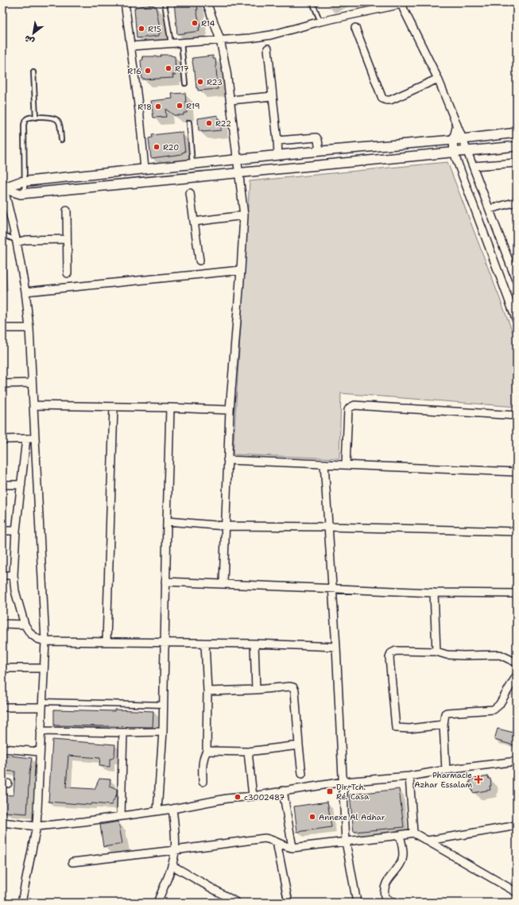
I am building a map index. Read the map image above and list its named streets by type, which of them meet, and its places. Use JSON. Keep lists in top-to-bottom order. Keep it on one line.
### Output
{"places":{"other":["R14","R15","R17","R16","R23","R19","R18","R22","R20","c3002487","Annexe Al Adhar"],"health":["Pharmacie Azhar Essalam"],"transit":["Dir. Tch. Ré. Casa"]},"north":"bottom left"}
